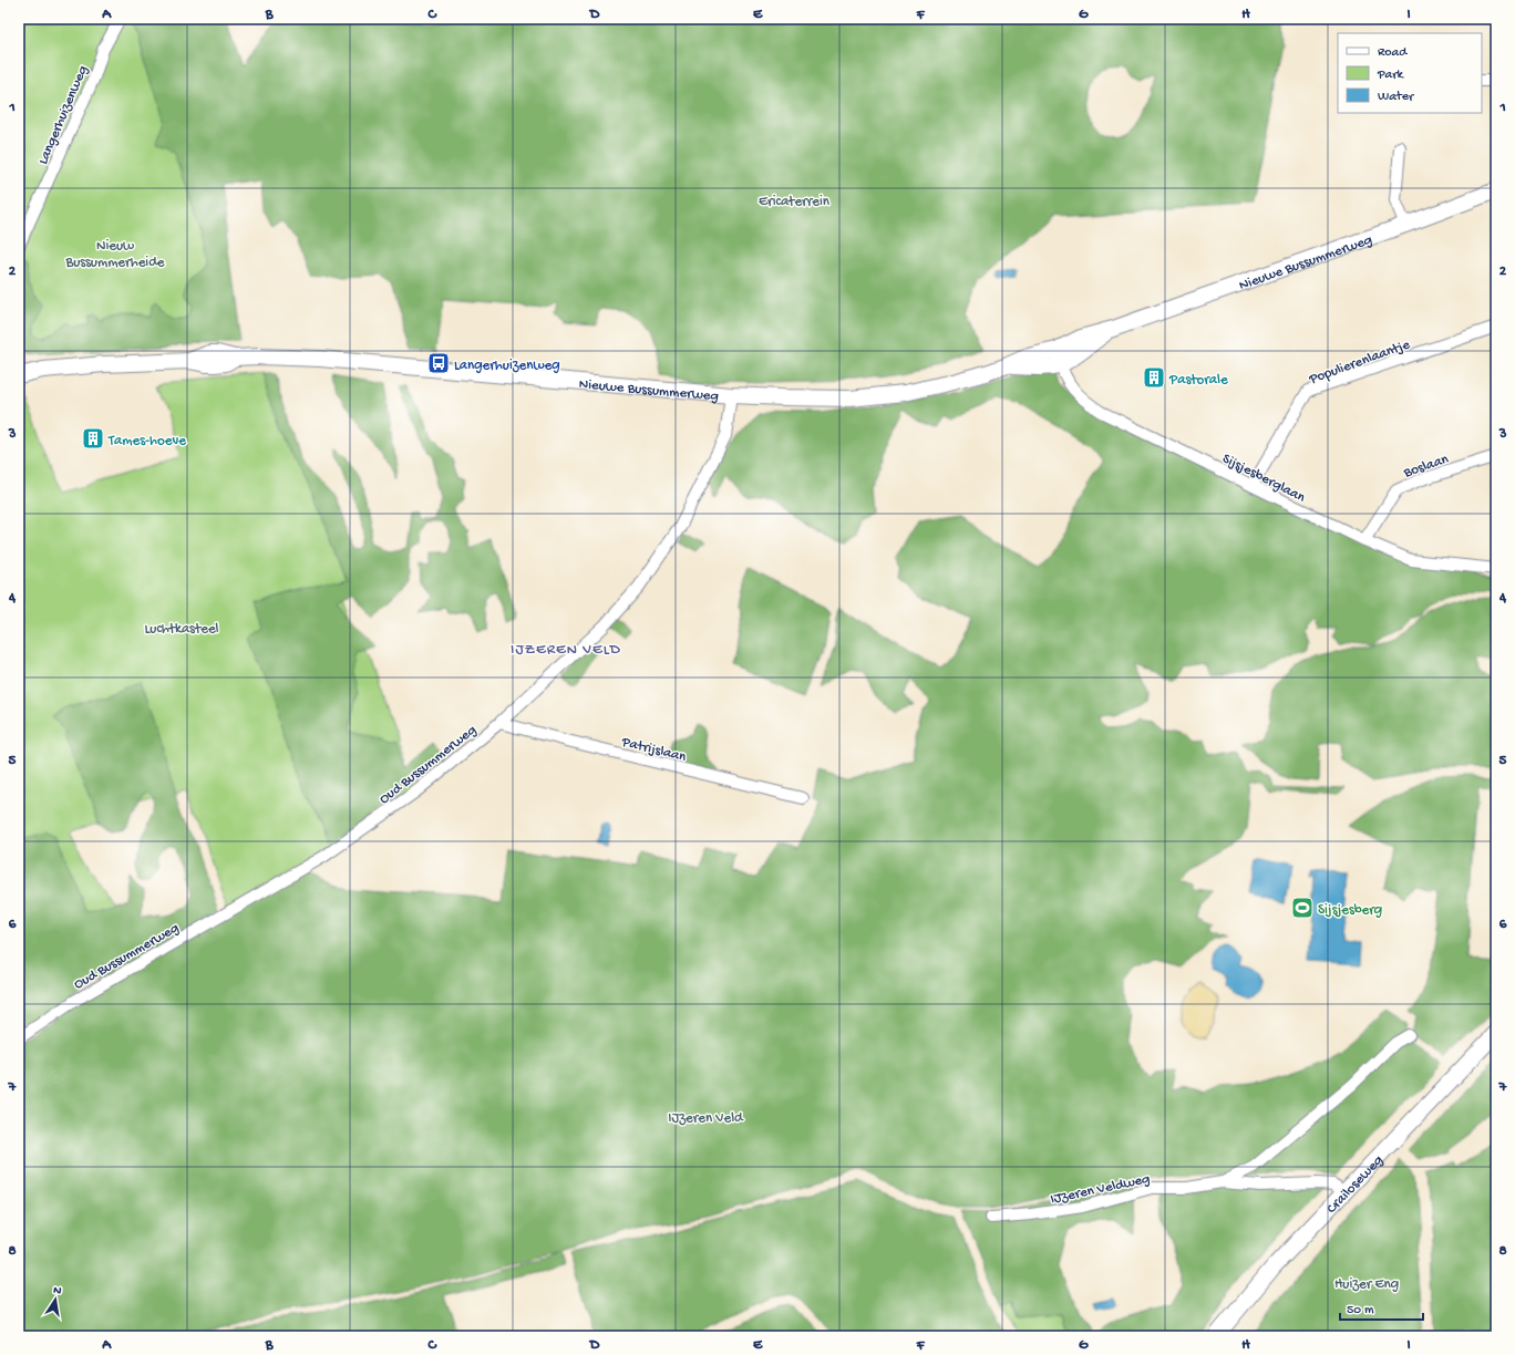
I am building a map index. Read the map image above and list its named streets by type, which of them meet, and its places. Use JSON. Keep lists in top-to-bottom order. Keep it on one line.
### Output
{"streets":{"main road":["Nieuwe Bussummerweg","Crailoseweg"],"street":["Langerhuizenweg","Populierenlaantje","Boslaan","Sijsjesberglaan","Patrijslaan","Oud Bussummerweg","IJzeren Veldweg"]},"crossings":[["Nieuwe Bussummerweg","Sijsjesberglaan"],["Nieuwe Bussummerweg","Oud Bussummerweg"],["Populierenlaantje","Sijsjesberglaan"],["Boslaan","Sijsjesberglaan"],["Patrijslaan","Oud Bussummerweg"],["Crailoseweg","IJzeren Veldweg"]],"districts":["IJZEREN VELD"],"parks":["Ericaterrein","Nieuw Bussummerheide","Luchtkasteel","IJzeren Veld","Huizer Eng"],"places":{"bus stop":["Langerhuizenweg"],"building":["Pastorale","Tames-hoeve"],"sports":["Sijsjesberg"]},"legend":["Road","Park","Water"],"scale_bar":"50 m","north":"top","grid":{"columns":["A","B","C","D","E","F","G","H","I"],"rows":["1","2","3","4","5","6","7","8"]}}
